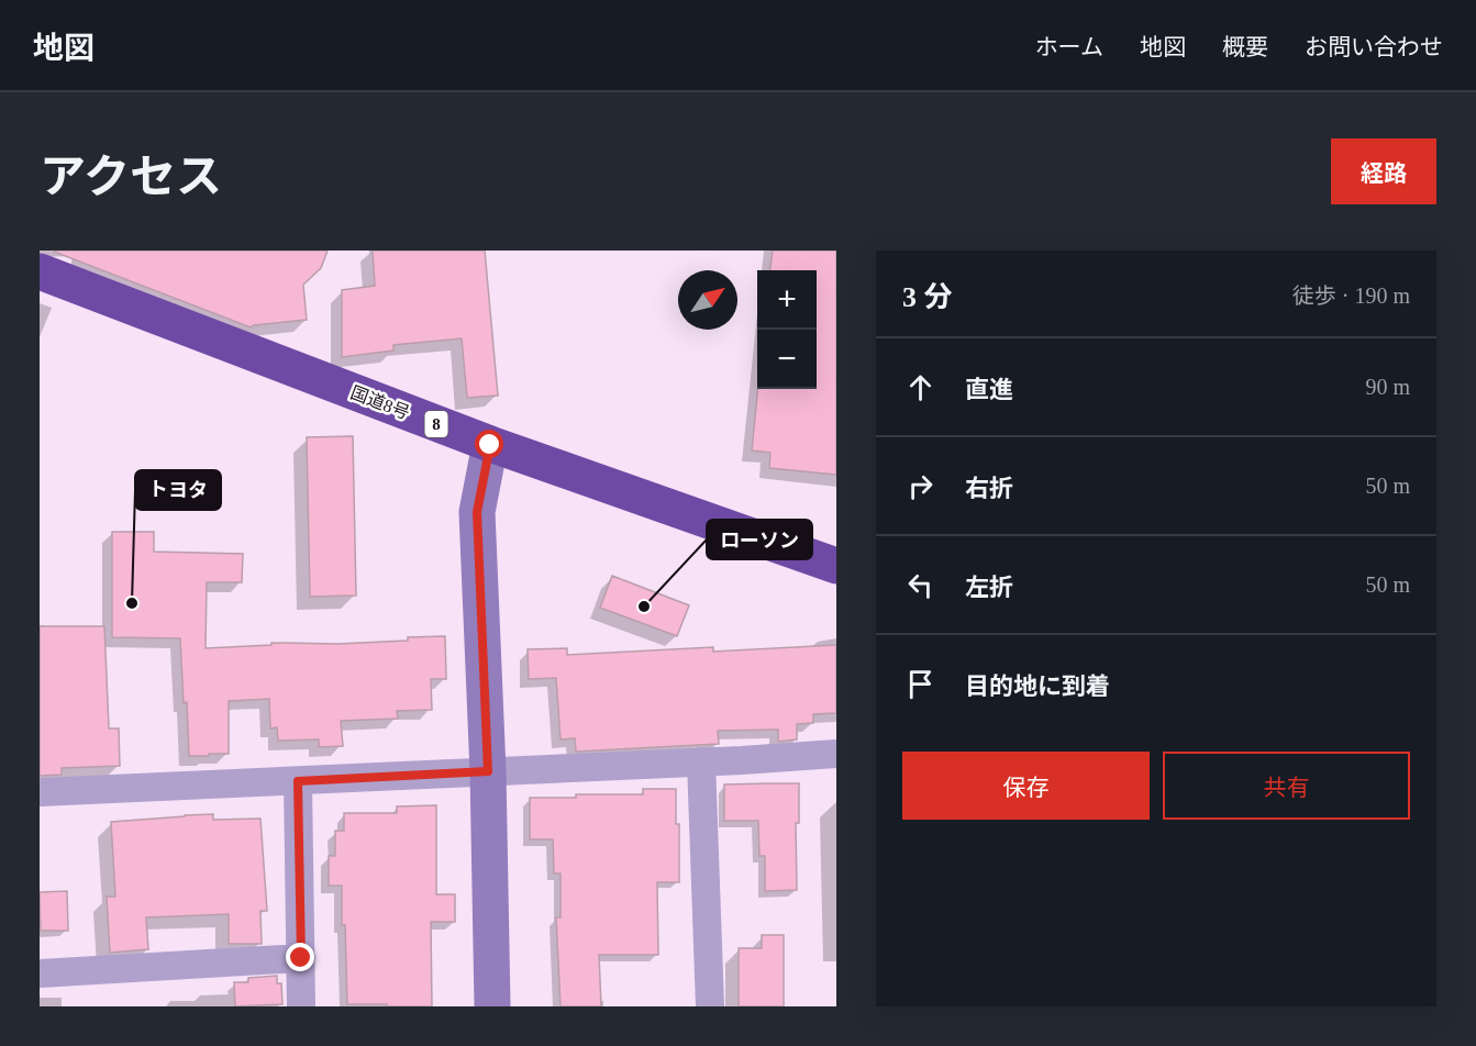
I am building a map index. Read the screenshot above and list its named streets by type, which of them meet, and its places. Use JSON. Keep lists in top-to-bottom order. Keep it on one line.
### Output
{"streets":{"highway":["国道8号","8"]},"places":["トヨタ","ローソン"],"north":"top right","page":{"header":"地図","nav":["ホーム","地図","概要","お問い合わせ"],"title":"アクセス","buttons":["経路",["保存","共有"]],"heading":["3 分","徒歩 · 190 m"],"map_buttons":["+","−"],"list":[["直進","90 m"],["右折","50 m"],["左折","50 m"],"目的地に到着"]}}
